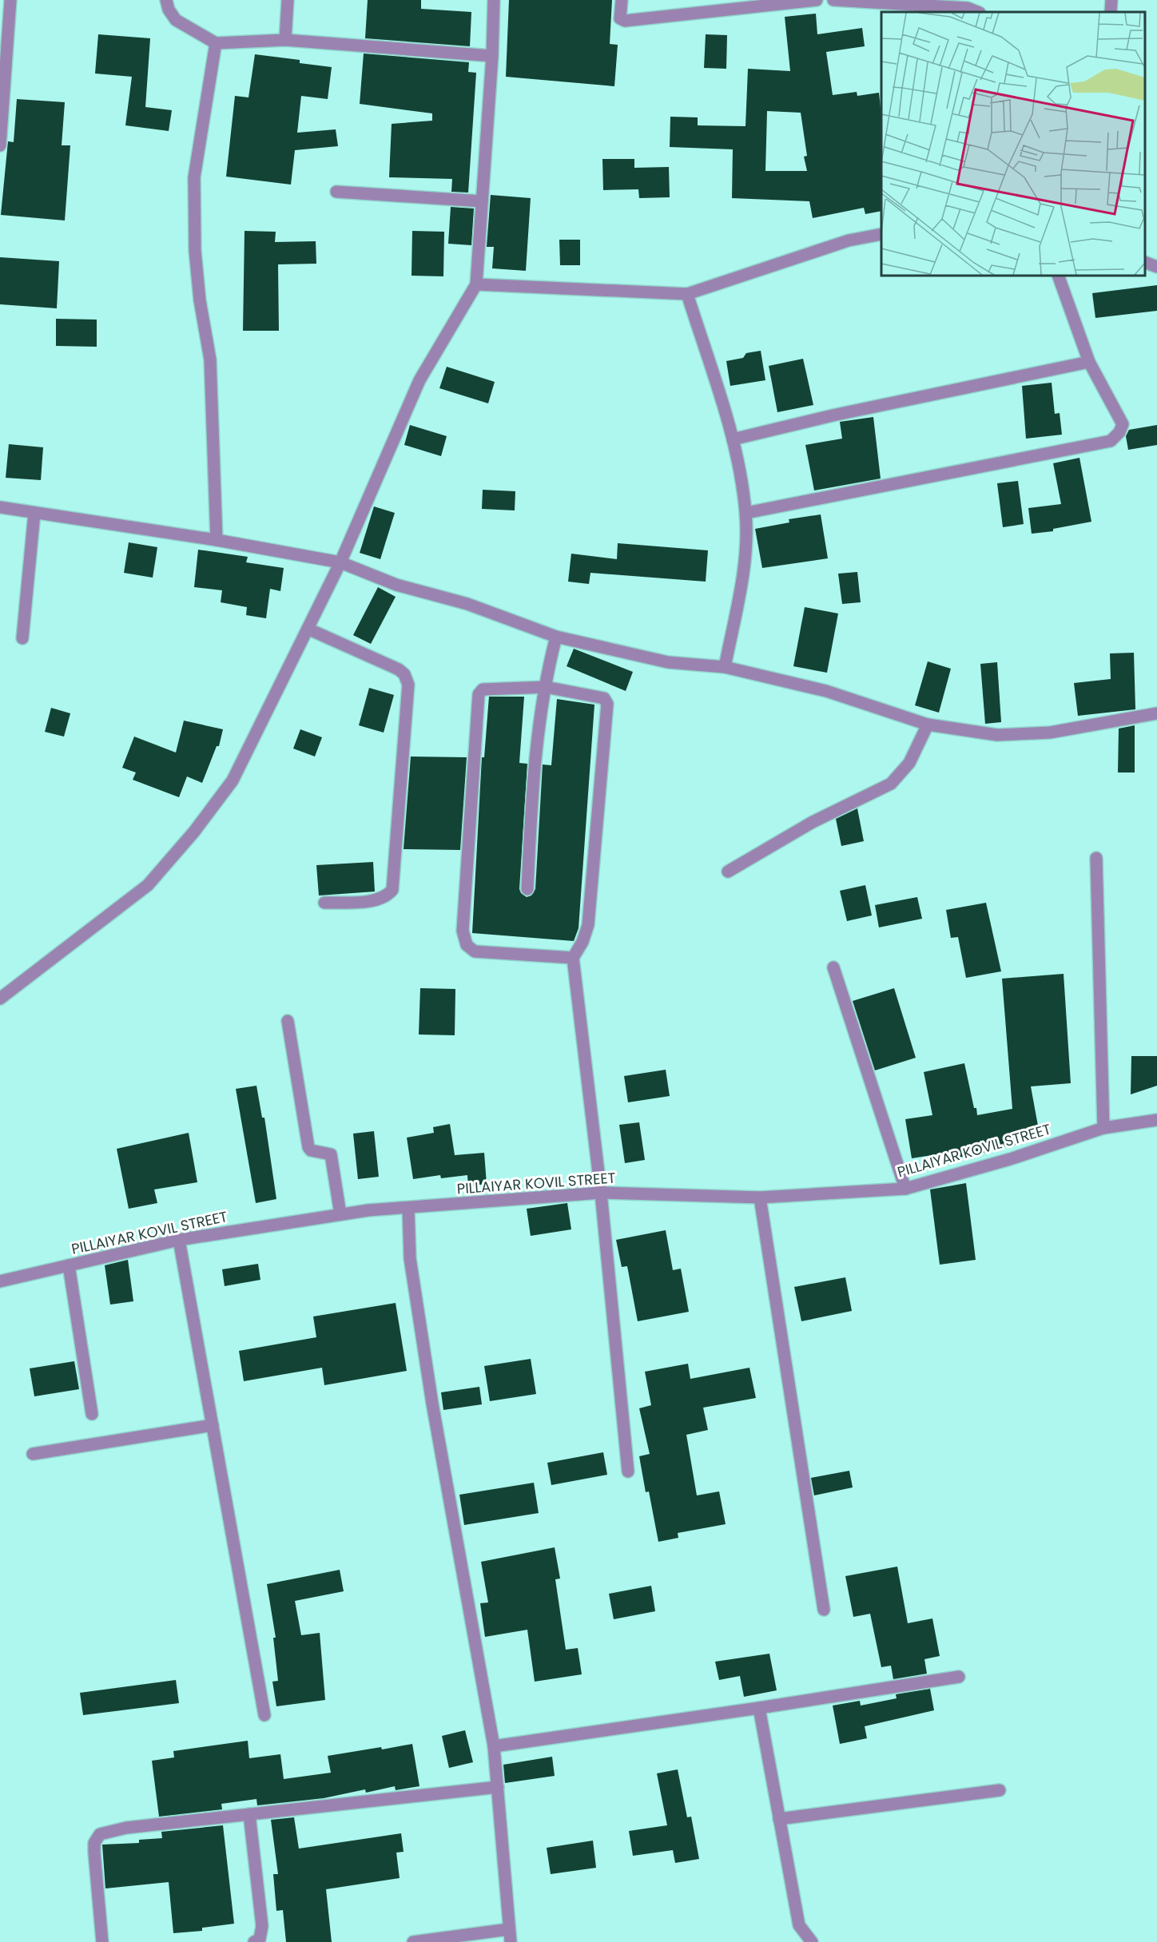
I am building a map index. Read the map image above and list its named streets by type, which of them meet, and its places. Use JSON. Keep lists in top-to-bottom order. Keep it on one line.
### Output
{"streets":{"street":["PILLAIYAR KOVIL STREET"]}}
